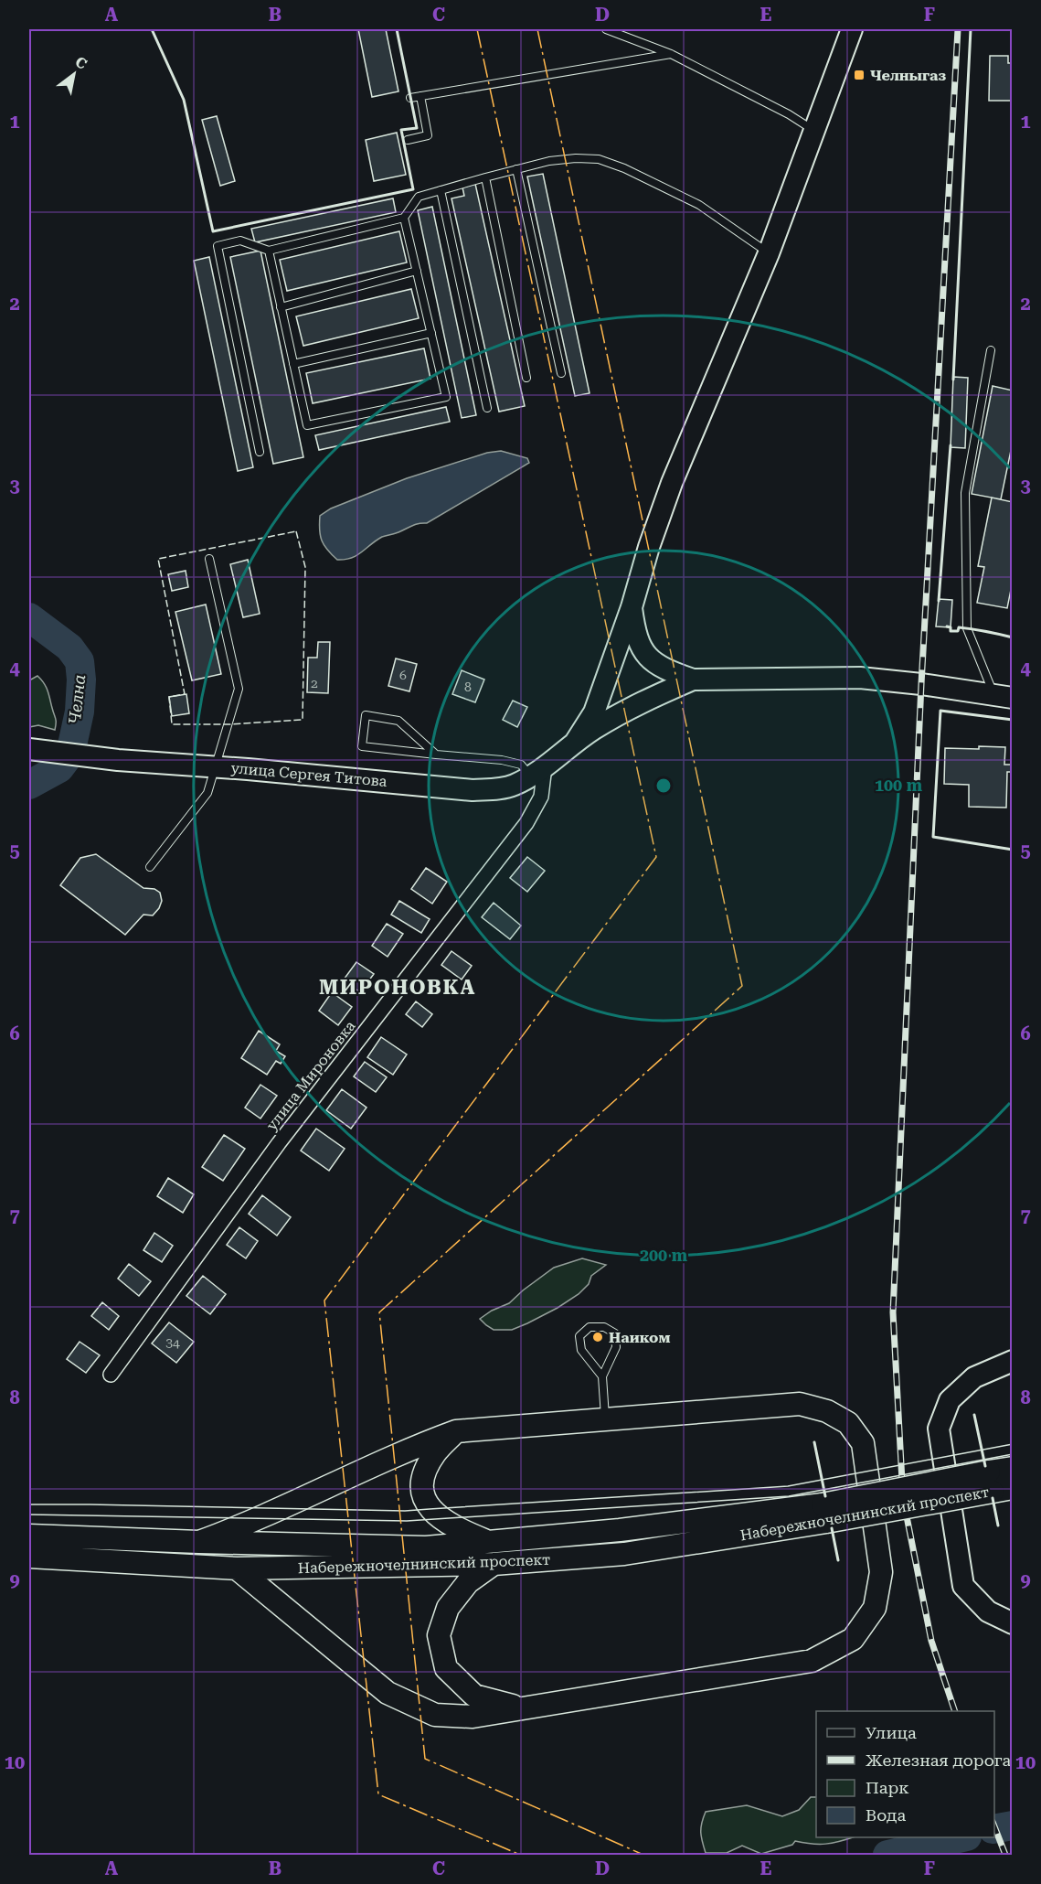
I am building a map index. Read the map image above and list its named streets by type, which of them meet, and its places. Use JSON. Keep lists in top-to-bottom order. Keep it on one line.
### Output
{"streets":{"main road":["улица Сергея Титова","Набережночелнинский проспект"],"street":["улица Мироновка"]},"crossings":[["улица Сергея Титова","улица Мироновка"]],"districts":["МИРОНОВКА"],"water":["Челна"],"places":{"transit":["Челныгаз"],"other":["Наиком"]},"house_numbers":["6","2","8","34"],"legend":["Улица","Железная дорога","Парк","Вода"],"north":"top right","grid":{"columns":["A","B","C","D","E","F"],"rows":["1","2","3","4","5","6","7","8","9","10"]},"rings":["100 m","200 m"]}
